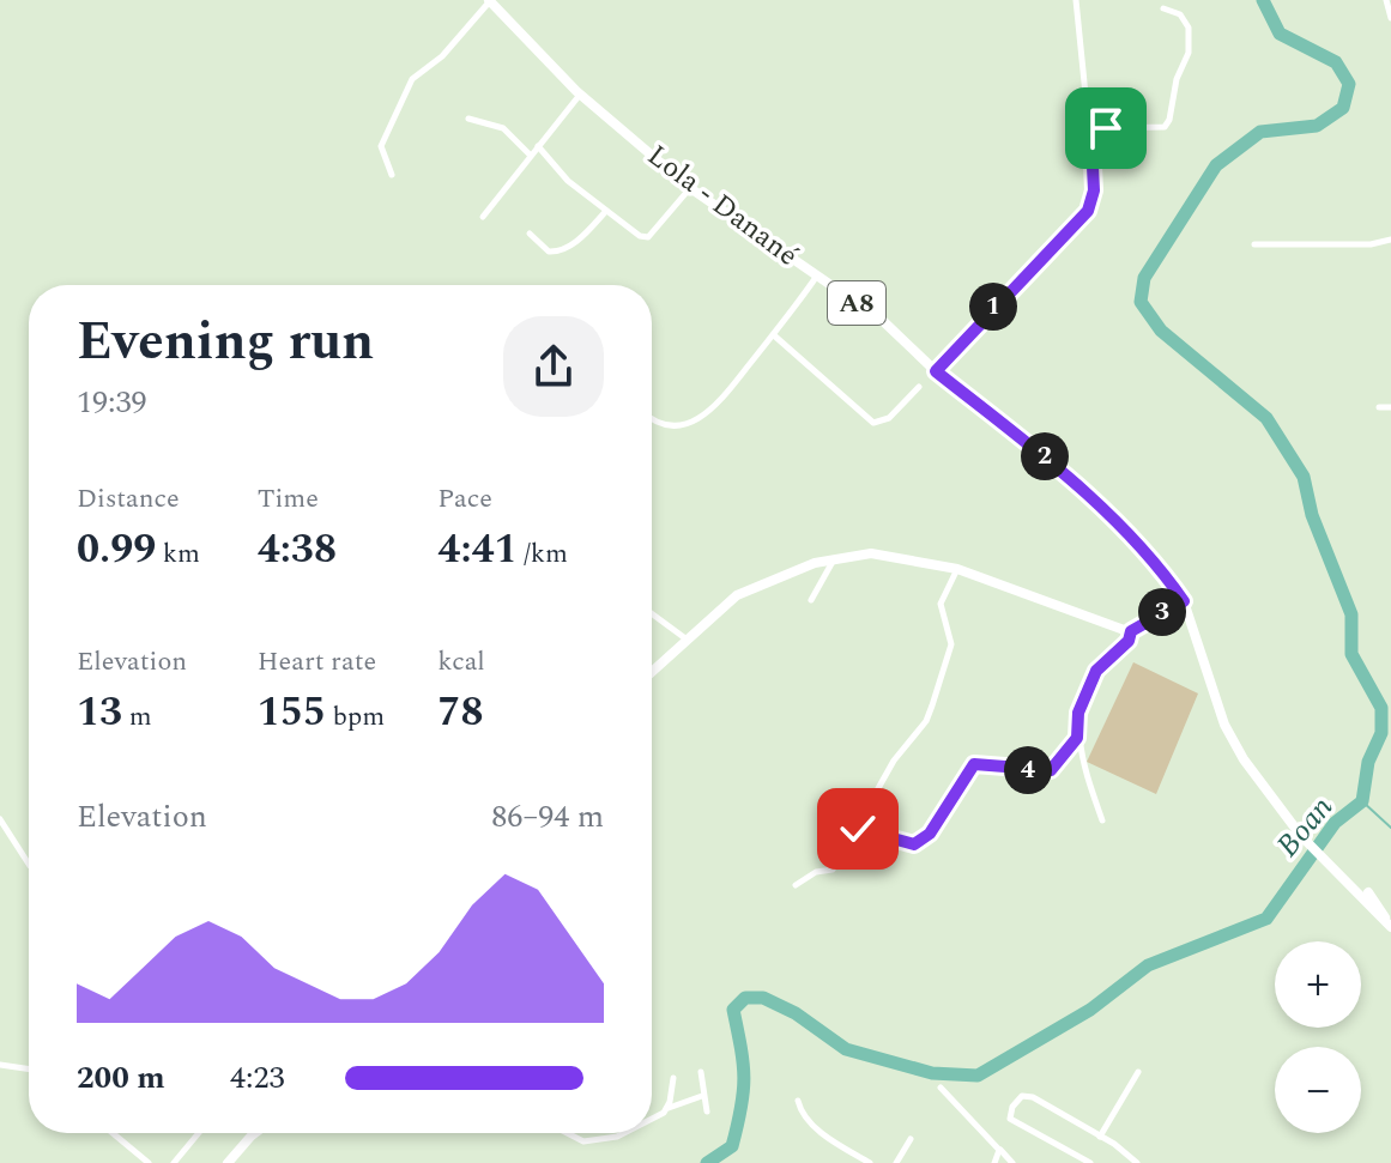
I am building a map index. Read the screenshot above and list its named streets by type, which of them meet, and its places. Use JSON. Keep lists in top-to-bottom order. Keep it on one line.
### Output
{"streets":{"main road":["Lola - Danané","A8"]},"water":["Boan"],"page":{"pins":["1","2","3","4"],"heading":["Evening run","19:39"],"stats":[["Distance","0.99 km"],["Time","4:38"],["Pace","4:41 /km"],["Elevation","13 m"],["Heart rate","155 bpm"],["kcal","78"]],"chart":["Elevation","86–94 m"],"map_buttons":["+","−"],"list":[{"name":"200 m","note":"4:23"}]}}
